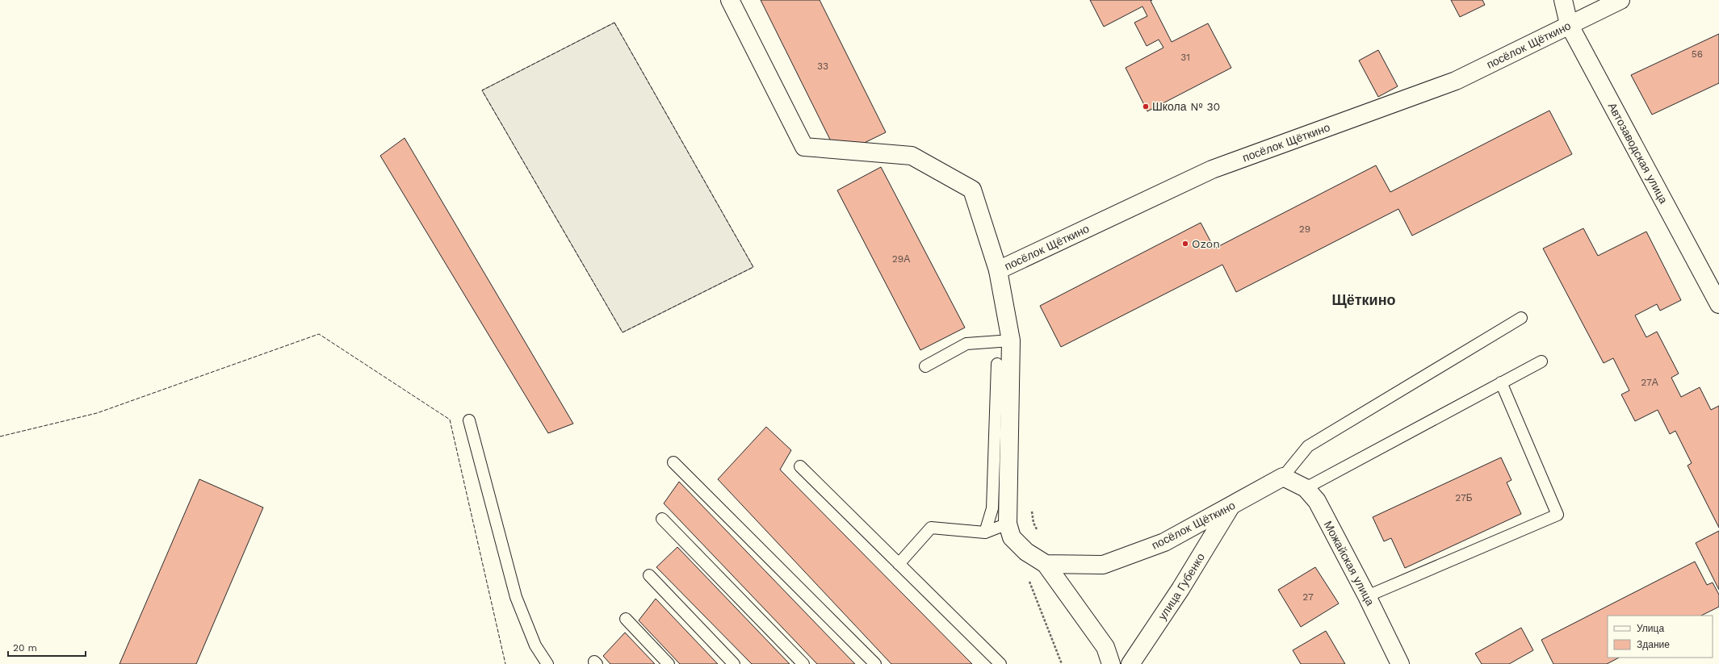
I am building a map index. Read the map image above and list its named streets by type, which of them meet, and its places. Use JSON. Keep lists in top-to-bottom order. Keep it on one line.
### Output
{"streets":{"street":["посёлок Щёткино","Автозаводская улица","Можайская улица","улица Губенко"]},"crossings":[["посёлок Щёткино","Автозаводская улица"],["посёлок Щёткино","Можайская улица"],["посёлок Щёткино","улица Губенко"]],"districts":["Щёткино"],"places":["Школа № 30","Ozon"],"house_numbers":["56","31","33","29","29А","27А","27Б","27"],"legend":["Улица","Здание"],"scale_bar":"20 m"}
